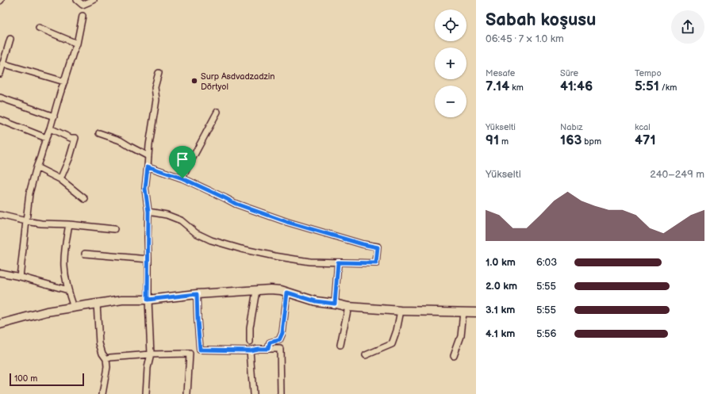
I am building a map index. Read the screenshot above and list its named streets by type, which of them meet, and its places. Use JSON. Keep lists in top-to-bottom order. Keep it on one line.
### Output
{"places":["Surp Asdvadzadzin Dörtyol"],"scale_bar":"100 m","page":{"heading":["Sabah koşusu","06:45 · 7 × 1.0 km"],"map_buttons":["+","−"],"stats":[["Mesafe","7.14 km"],["Süre","41:46"],["Tempo","5:51 /km"],["Yükselti","91 m"],["Nabız","163 bpm"],["kcal","471"]],"chart":["Yükselti","240–249 m"],"list":[{"name":"1.0 km","note":"6:03"},{"name":"2.0 km","note":"5:55"},{"name":"3.1 km","note":"5:55"},{"name":"4.1 km","note":"5:56"}],"scale":"100 m"}}
